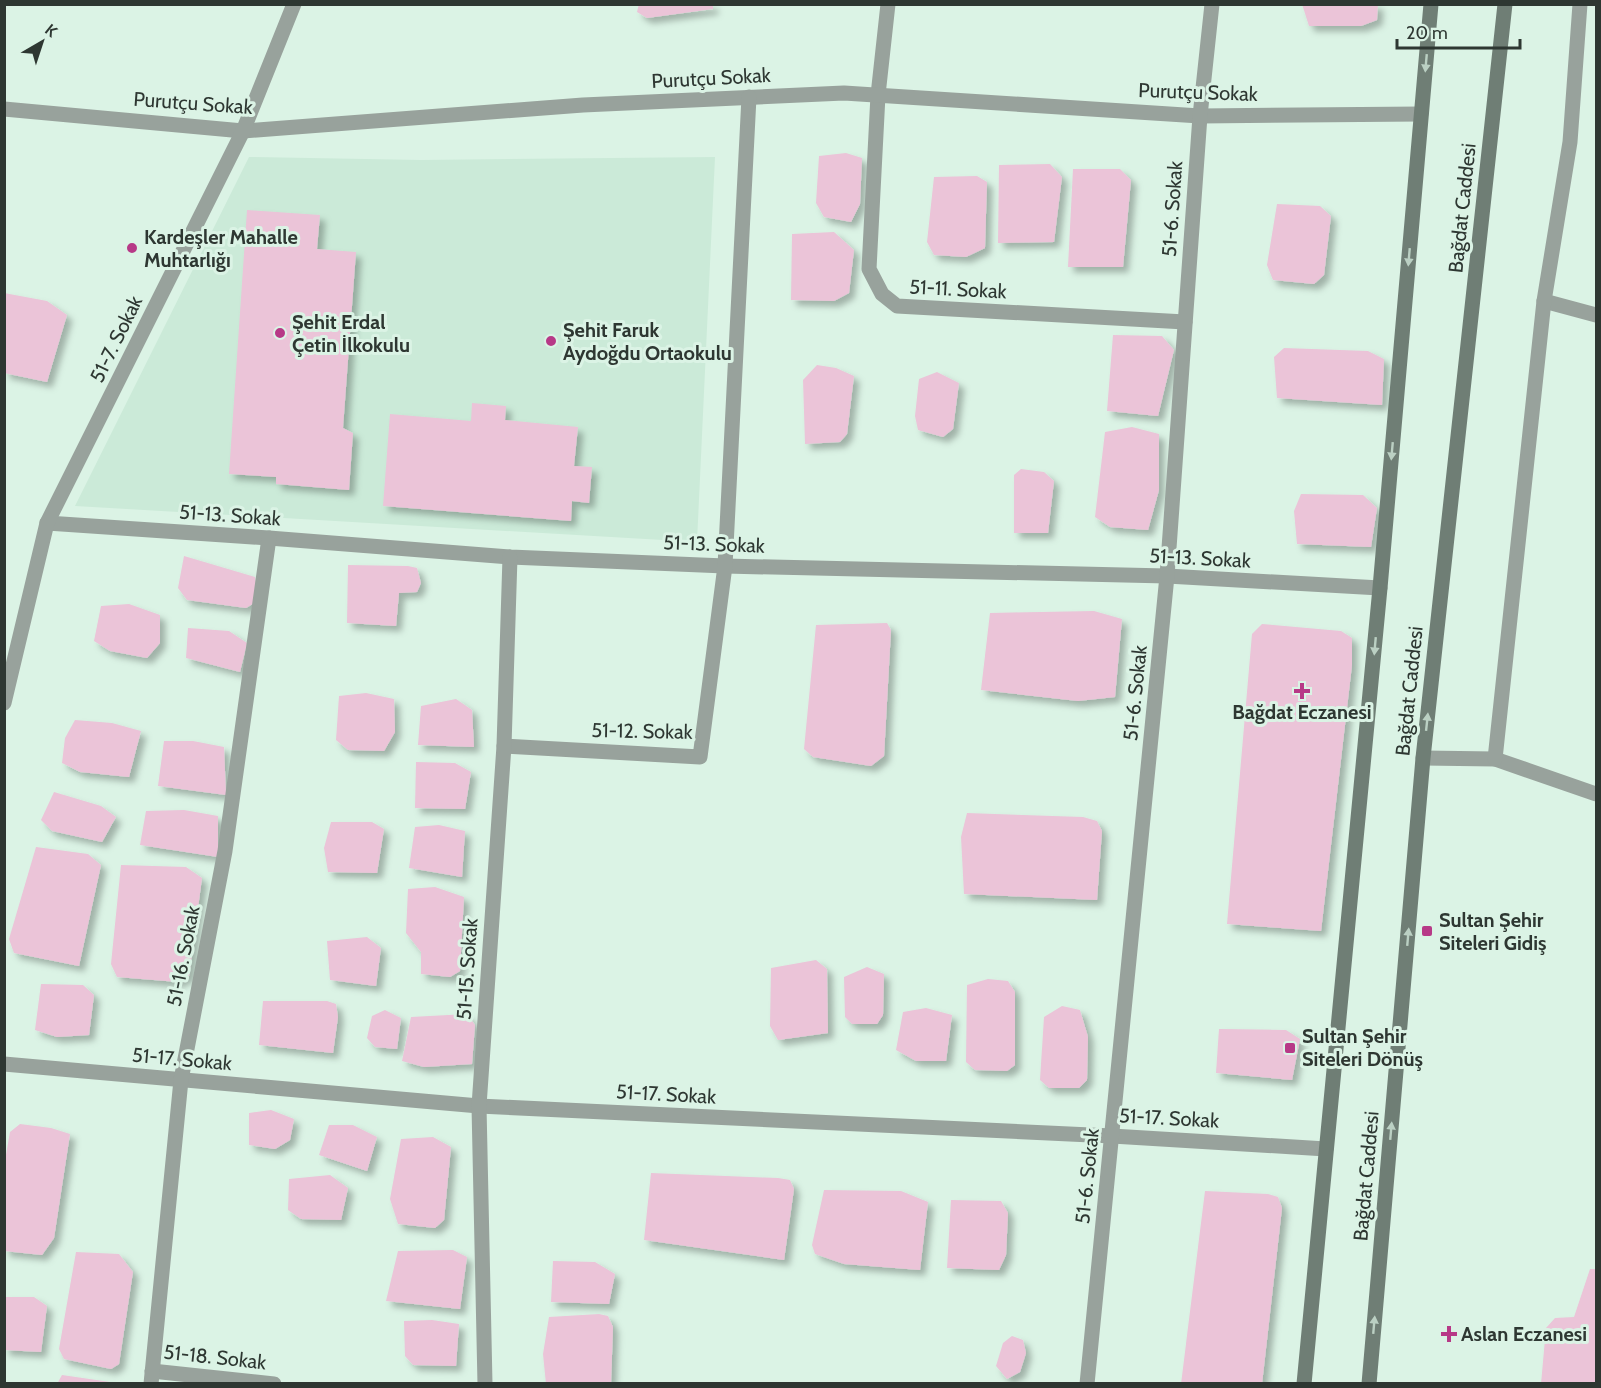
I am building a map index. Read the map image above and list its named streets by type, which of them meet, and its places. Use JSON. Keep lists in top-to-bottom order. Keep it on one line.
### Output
{"streets":{"main road":["Bağdat Caddesi"],"street":["Purutçu Sokak","51-6. Sokak","51-11. Sokak","51-7. Sokak","51-13. Sokak","51-12. Sokak","51-16. Sokak","51-15. Sokak","51-17. Sokak","51-18. Sokak"]},"crossings":[["Purutçu Sokak","Bağdat Caddesi"],["Purutçu Sokak","51-6. Sokak"],["Purutçu Sokak","51-11. Sokak"],["Purutçu Sokak","51-7. Sokak"],["Bağdat Caddesi","51-13. Sokak"],["Bağdat Caddesi","51-17. Sokak"],["51-6. Sokak","51-11. Sokak"],["51-6. Sokak","51-13. Sokak"],["51-6. Sokak","51-17. Sokak"],["51-7. Sokak","51-13. Sokak"],["51-13. Sokak","51-12. Sokak"],["51-13. Sokak","51-16. Sokak"],["51-13. Sokak","51-15. Sokak"],["51-12. Sokak","51-15. Sokak"],["51-16. Sokak","51-17. Sokak"],["51-16. Sokak","51-18. Sokak"],["51-15. Sokak","51-17. Sokak"]],"places":{"other":["Kardeşler Mahalle Muhtarlığı","Şehit Erdal Çetin İlkokulu","Şehit Faruk Aydoğdu Ortaokulu"],"health":["Bağdat Eczanesi","Aslan Eczanesi"],"transit":["Sultan Şehir Siteleri Gidiş","Sultan Şehir Siteleri Dönüş"]},"scale_bar":"20 m","north":"top right"}
